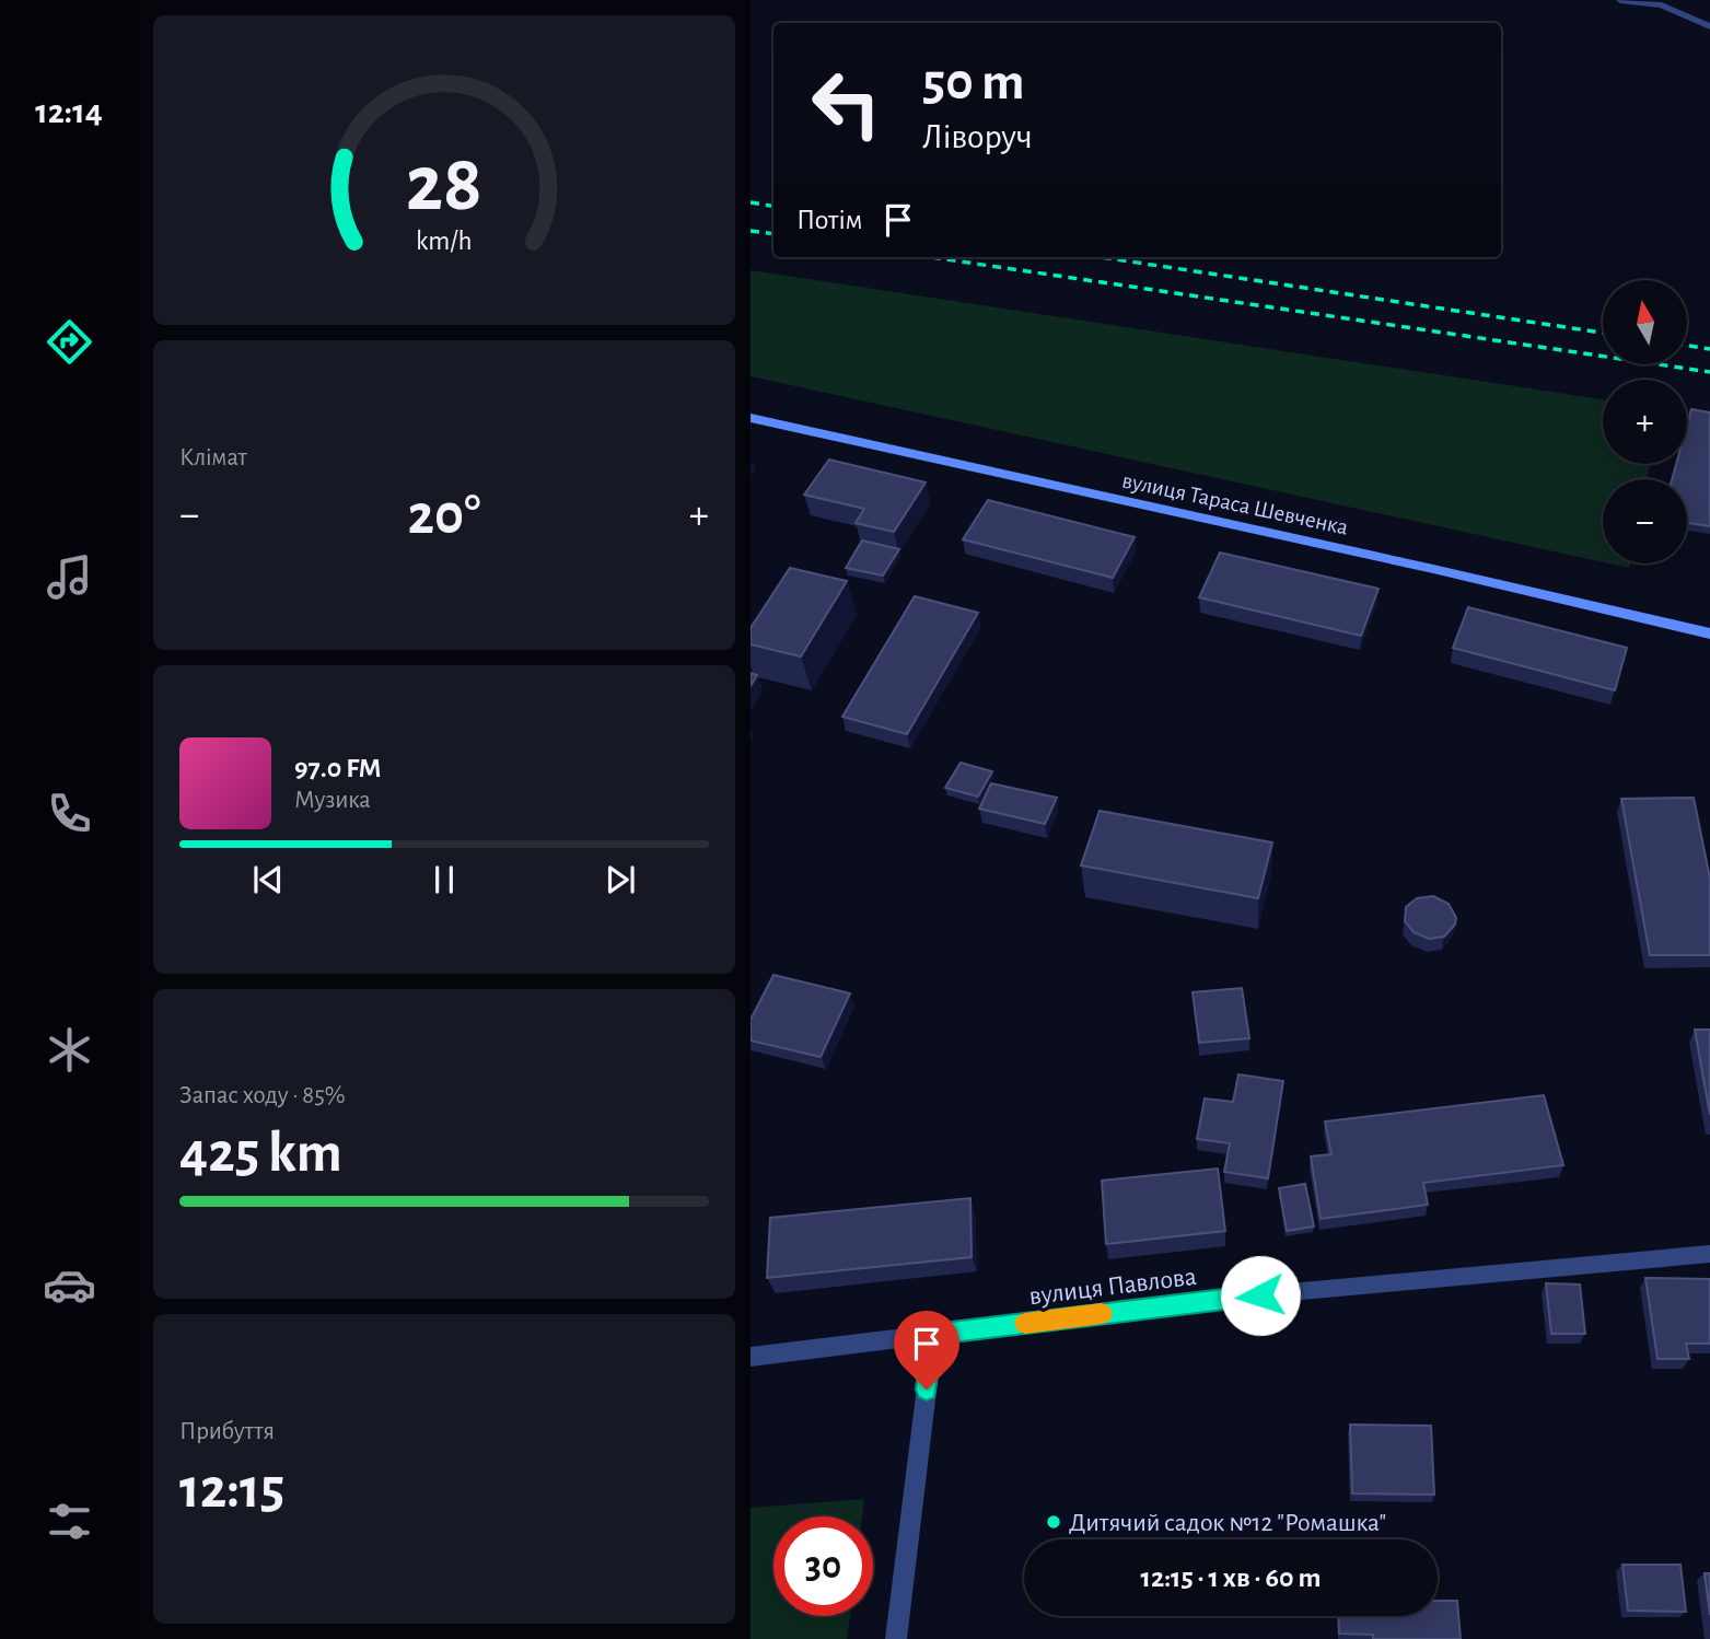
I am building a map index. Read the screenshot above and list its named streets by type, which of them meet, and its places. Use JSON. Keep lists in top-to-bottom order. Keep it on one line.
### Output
{"streets":{"main road":["вулиця Тараса Шевченка"],"street":["вулиця Павлова"]},"places":["Дитячий садок №12 \"Ромашка\""],"north":"top","page":{"tabs":"12:14","turn":["50 m","Ліворуч"],"then":"Потім","map_buttons":["+","−"],"tile":["Клімат",["Запас ходу · 85%","425 km"],["Прибуття","12:15"]],"heat":["−","20°","+"],"song":["97.0 FM","Музика"],"limit":"30","trip":"12:15 · 1 хв · 60 m","gauge":["28","km/h"]}}
